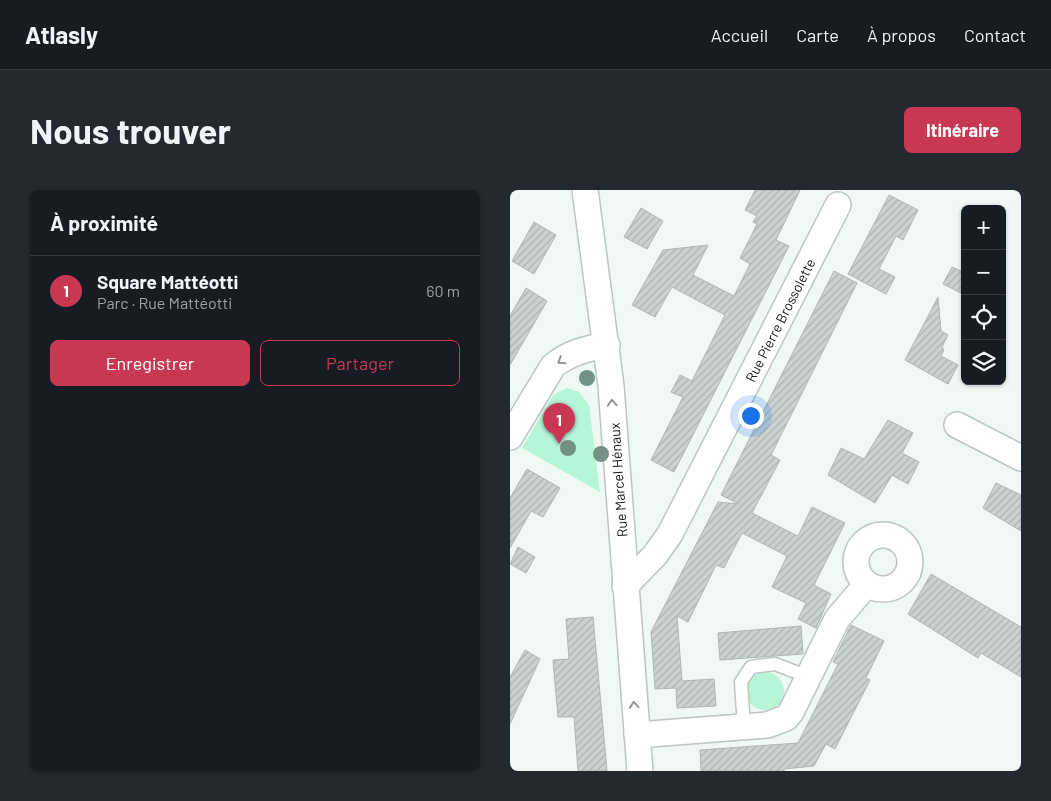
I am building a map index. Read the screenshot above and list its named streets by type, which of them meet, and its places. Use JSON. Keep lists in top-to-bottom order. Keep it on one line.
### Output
{"streets":{"street":["Rue Pierre Brossolette","Rue Marcel Hénaux"]},"crossings":[["Rue Pierre Brossolette","Rue Marcel Hénaux"]],"one_way":["Rue Marcel Hénaux"],"page":{"header":"Atlasly","nav":["Accueil","Carte","À propos","Contact"],"buttons":["Itinéraire",["Enregistrer","Partager"]],"title":"Nous trouver","heading":"À proximité","map_buttons":["+","−"],"list":[{"mark":"1","name":"Square Mattéotti","note":"Parc · Rue Mattéotti","value":"60 m"}],"pins":"1"}}
